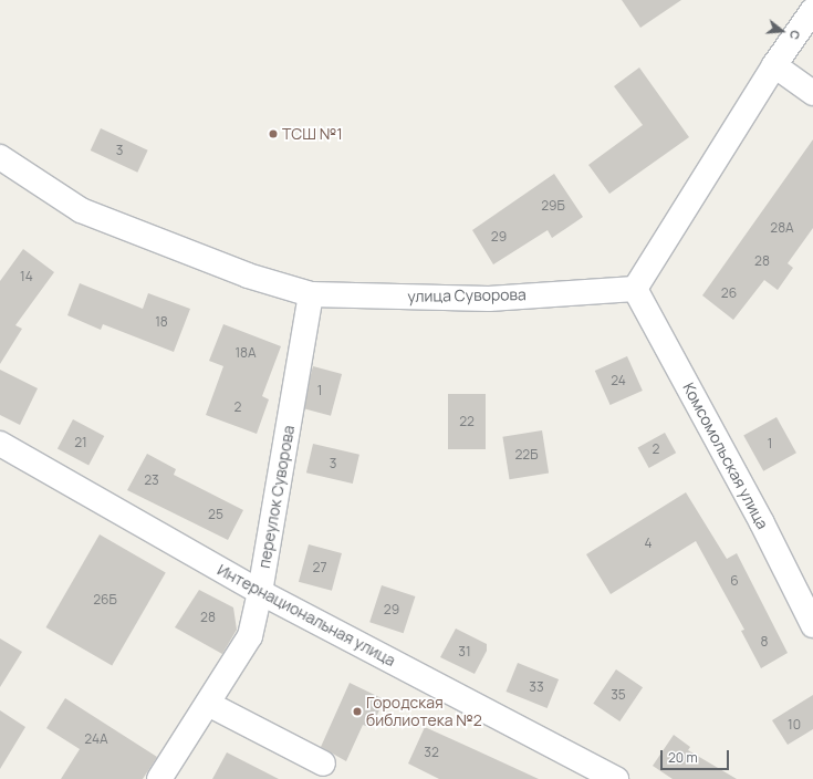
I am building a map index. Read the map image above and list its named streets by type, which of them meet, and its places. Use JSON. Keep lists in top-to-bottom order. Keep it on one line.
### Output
{"streets":{"street":["улица Суворова","Комсомольская улица","переулок Суворова","Интернациональная улица"]},"crossings":[["улица Суворова","Комсомольская улица"],["улица Суворова","переулок Суворова"],["переулок Суворова","Интернациональная улица"]],"places":["ТСШ №1","Городская библиотека №2"],"house_numbers":["3","29Б","28А","29","28","14","26","18","18А","24","1","2","22","21","1","2","22Б","3","23","25","4","27","6","26Б","29","28","8","31","33","35","10","24А","32"],"scale_bar":"20 m","north":"right"}
